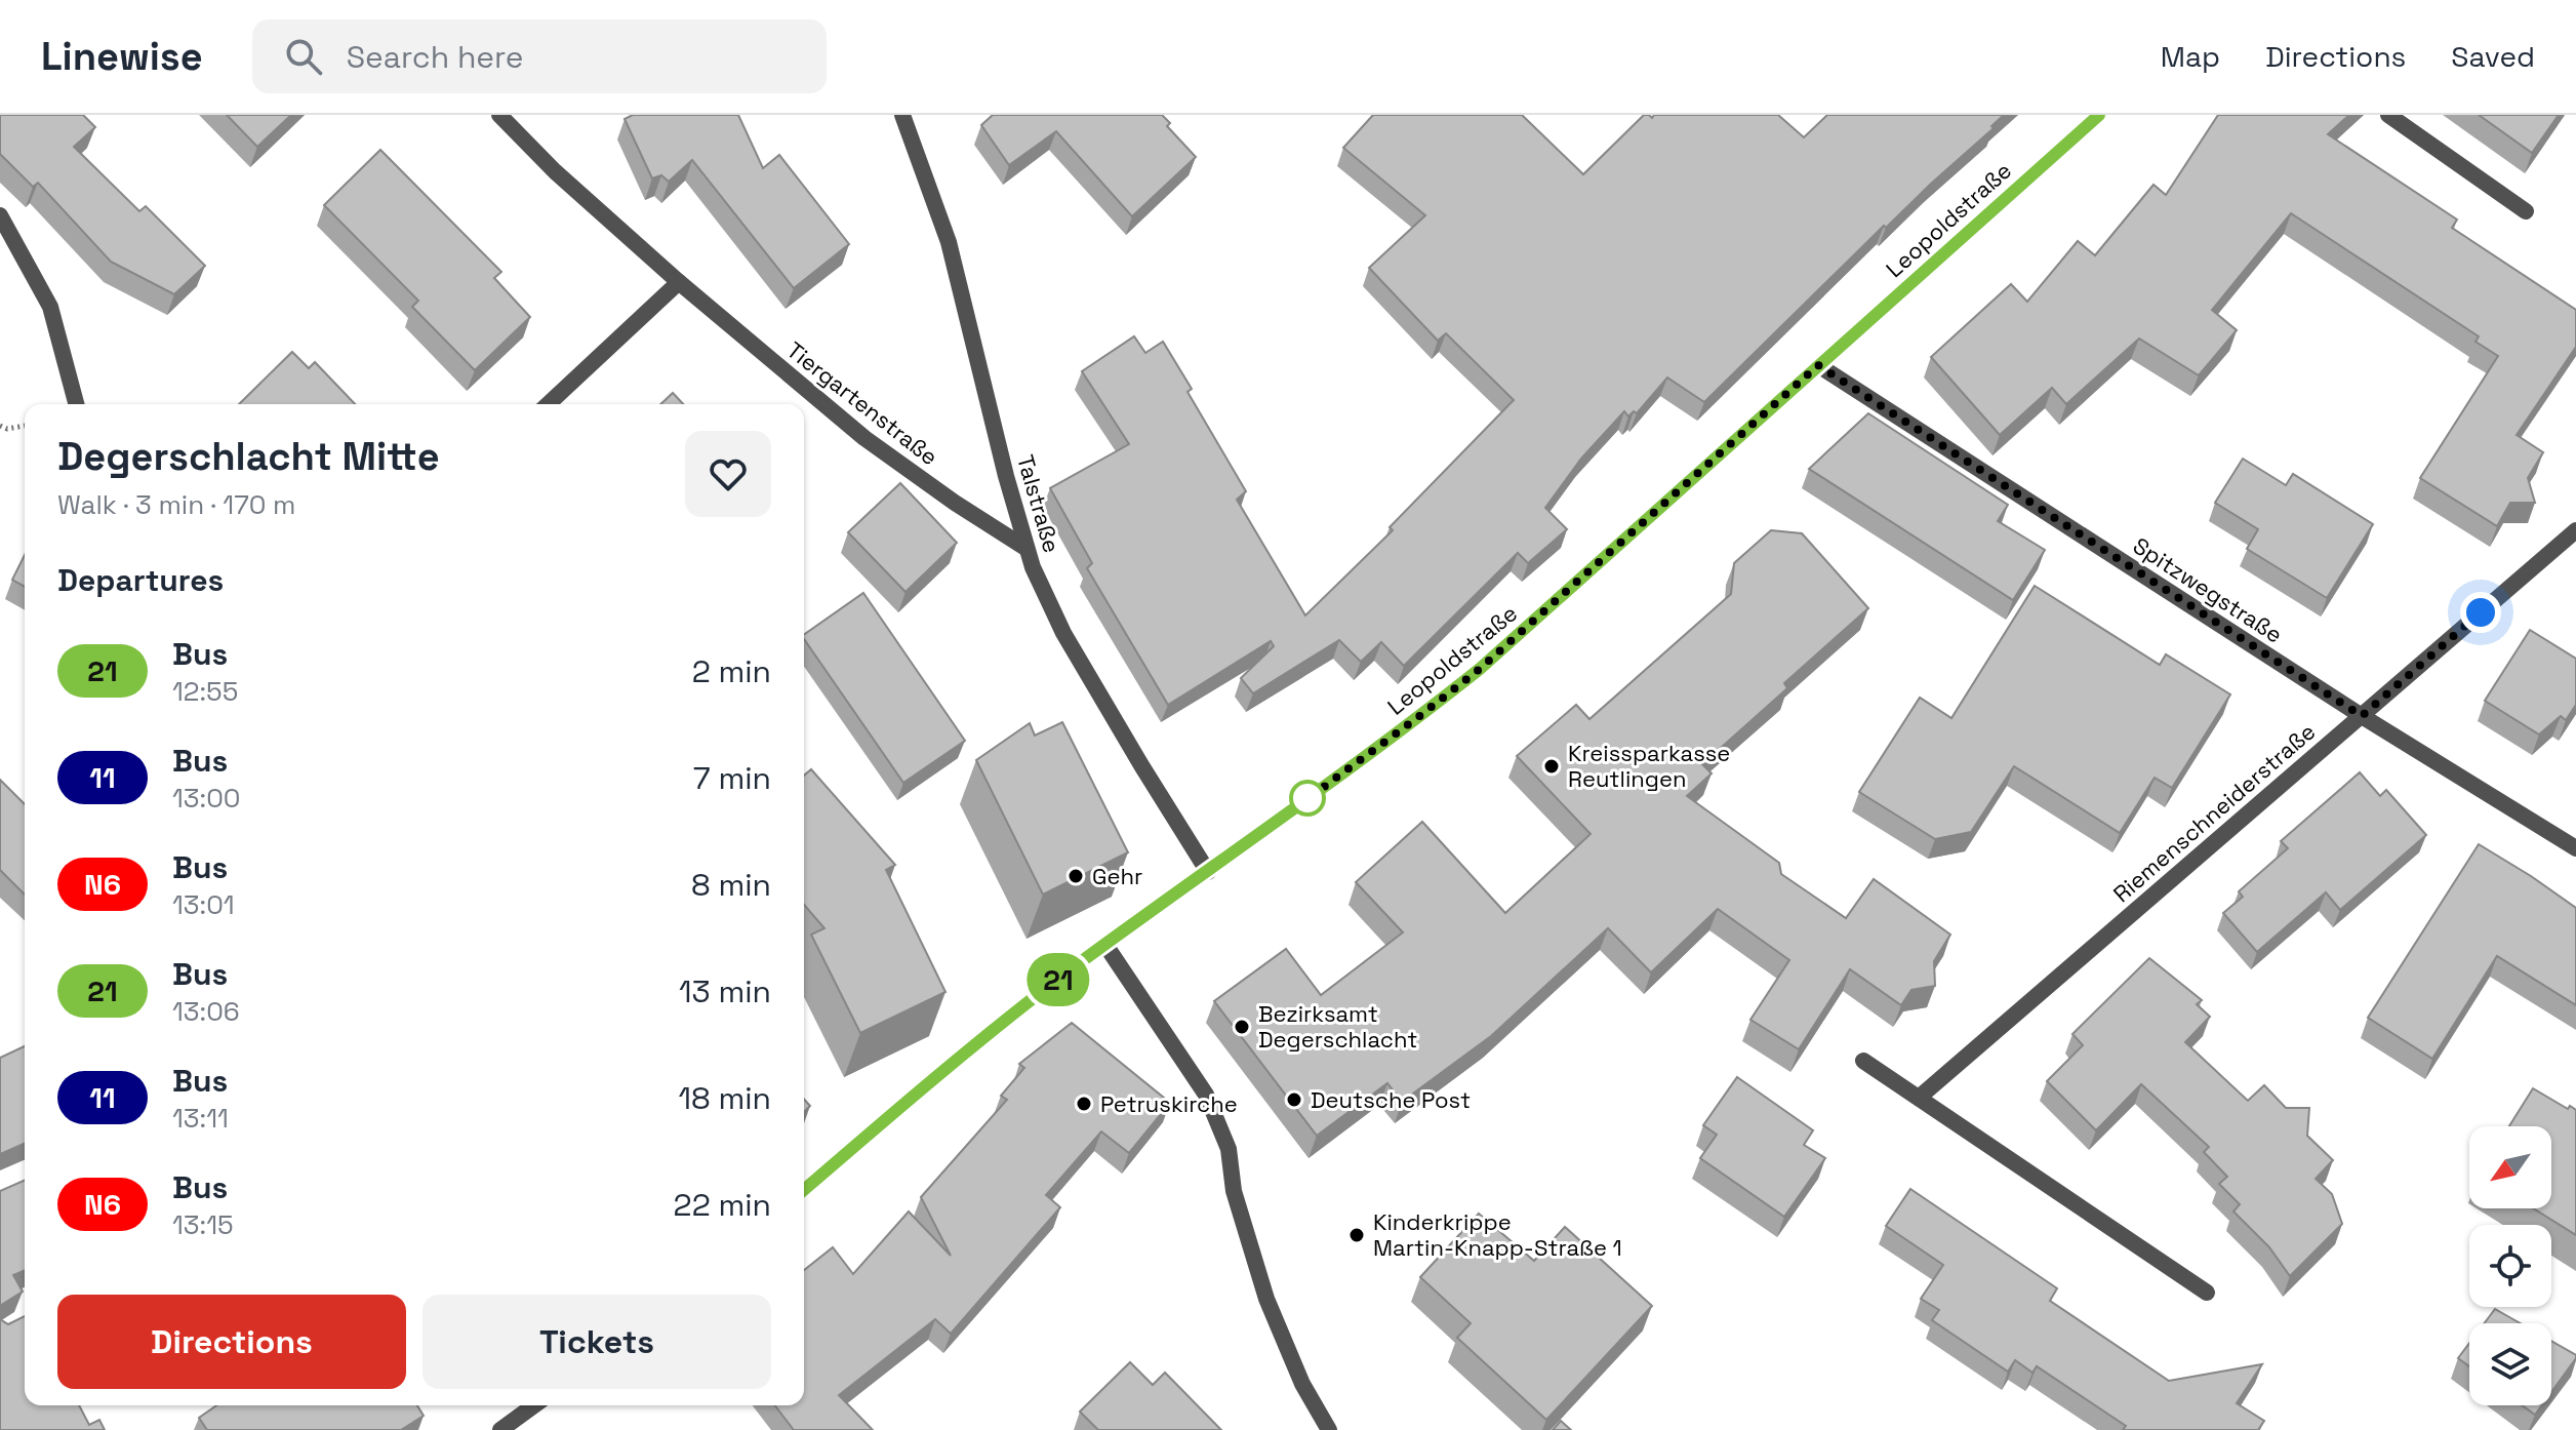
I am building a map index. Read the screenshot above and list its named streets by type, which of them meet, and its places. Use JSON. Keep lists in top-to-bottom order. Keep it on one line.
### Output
{"streets":{"street":["Leopoldstraße","Tiergartenstraße","Talstraße","Spitzwegstraße","Riemenschneiderstraße"]},"crossings":[["Leopoldstraße","Talstraße"],["Leopoldstraße","Spitzwegstraße"],["Tiergartenstraße","Talstraße"],["Spitzwegstraße","Riemenschneiderstraße"]],"places":["Kreissparkasse Reutlingen","Gehr","Bezirksamt Degerschlacht","Deutsche Post","Petruskirche","Kinderkrippe Martin-Knapp-Straße 1"],"lines":["bus line 21"],"north":"bottom left","page":{"header":"Linewise","search":"Search here","nav":["Map","Directions","Saved"],"on_map":"21","heading":[["Degerschlacht Mitte","Walk · 3 min · 170 m"],"Departures"],"list":[{"mark":"21","name":"Bus","note":"12:55","value":"2 min"},{"mark":"11","name":"Bus","note":"13:00","value":"7 min"},{"mark":"N6","name":"Bus","note":"13:01","value":"8 min"},{"mark":"21","name":"Bus","note":"13:06","value":"13 min"},{"mark":"11","name":"Bus","note":"13:11","value":"18 min"},{"mark":"N6","name":"Bus","note":"13:15","value":"22 min"}],"buttons":["Directions","Tickets"]}}
